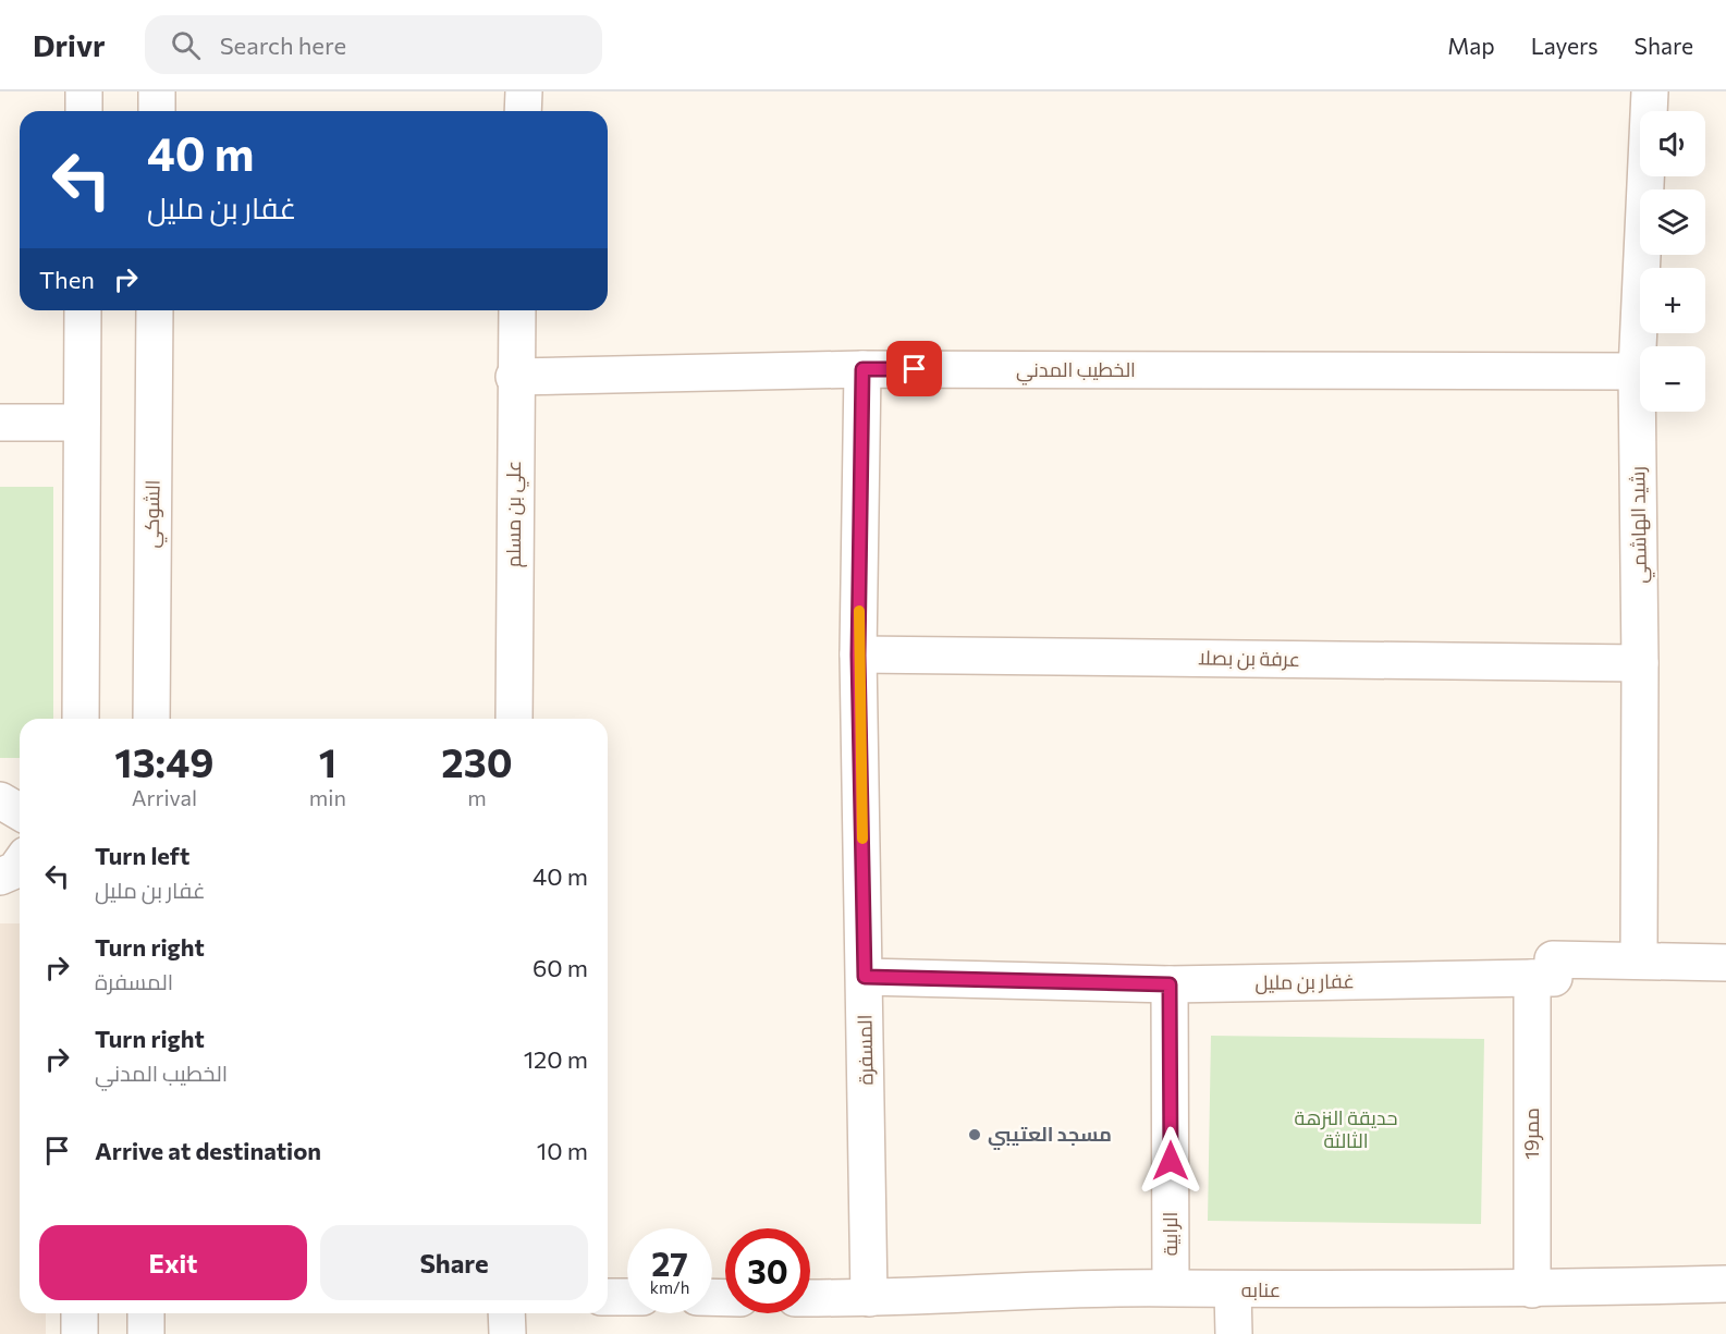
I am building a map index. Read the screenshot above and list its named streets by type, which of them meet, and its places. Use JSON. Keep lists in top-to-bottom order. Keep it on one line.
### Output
{"streets":{"street":["الخطيب المدني","الشوكي","علي بن مسلم","رشيد الهاشمي","عرفة بن بصلا","غفار بن مليل","المسفرة","ممر19","الرابية","عنابه"]},"crossings":[["الخطيب المدني","علي بن مسلم"],["الخطيب المدني","رشيد الهاشمي"],["الخطيب المدني","المسفرة"],["رشيد الهاشمي","عرفة بن بصلا"],["رشيد الهاشمي","غفار بن مليل"],["عرفة بن بصلا","المسفرة"],["غفار بن مليل","المسفرة"],["غفار بن مليل","ممر19"],["غفار بن مليل","الرابية"],["المسفرة","عنابه"],["ممر19","عنابه"],["الرابية","عنابه"]],"parks":["حديقة النزهة الثالثة"],"places":["مسجد العتيبي"],"page":{"header":"Drivr","search":"Search here","nav":["Map","Layers","Share"],"map_buttons":["+","−"],"turn":["40 m","غفار بن مليل"],"then":"Then","eta":["13:49","Arrival","1","min","230","m"],"list":[{"name":"Turn left","note":"غفار بن مليل","value":"40 m"},{"name":"Turn right","note":"المسفرة","value":"60 m"},{"name":"Turn right","note":"الخطيب المدني","value":"120 m"},{"name":"Arrive at destination","value":"10 m"}],"buttons":["Exit","Share"],"speed":"27 km/h","limit":"30"}}
